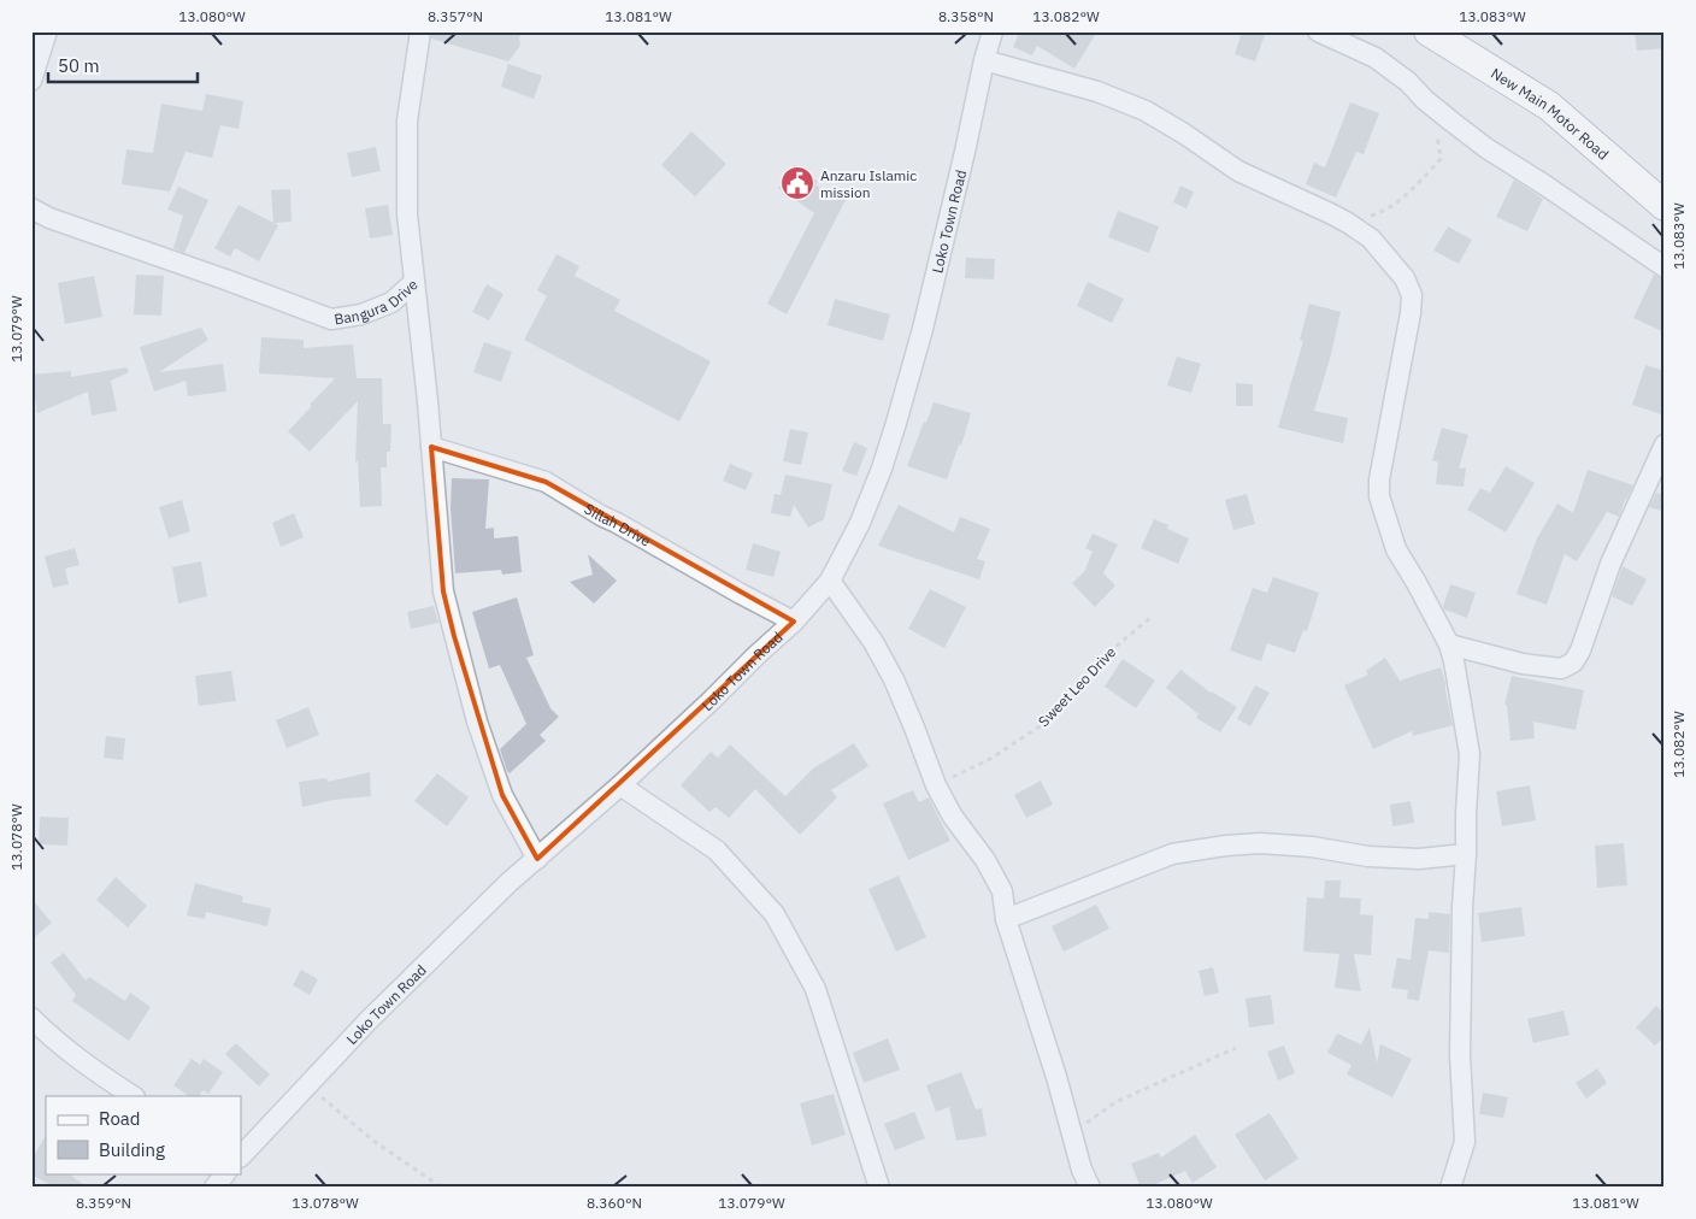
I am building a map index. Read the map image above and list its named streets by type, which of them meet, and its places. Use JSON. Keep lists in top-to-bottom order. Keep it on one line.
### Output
{"streets":{"highway":["New Main Motor Road"],"street":["Loko Town Road","Bangura Drive","Sillah Drive"],"path":["Sweet Leo Drive"]},"crossings":[["Loko Town Road","Sillah Drive"]],"places":{"public building":["Anzaru Islamic mission"]},"legend":["Road","Building"],"scale_bar":"50 m","coordinates":["13.080°W","8.357°N","13.081°W","8.358°N","13.082°W","13.083°W","13.079°W","13.078°W","8.359°N","8.360°N"]}
